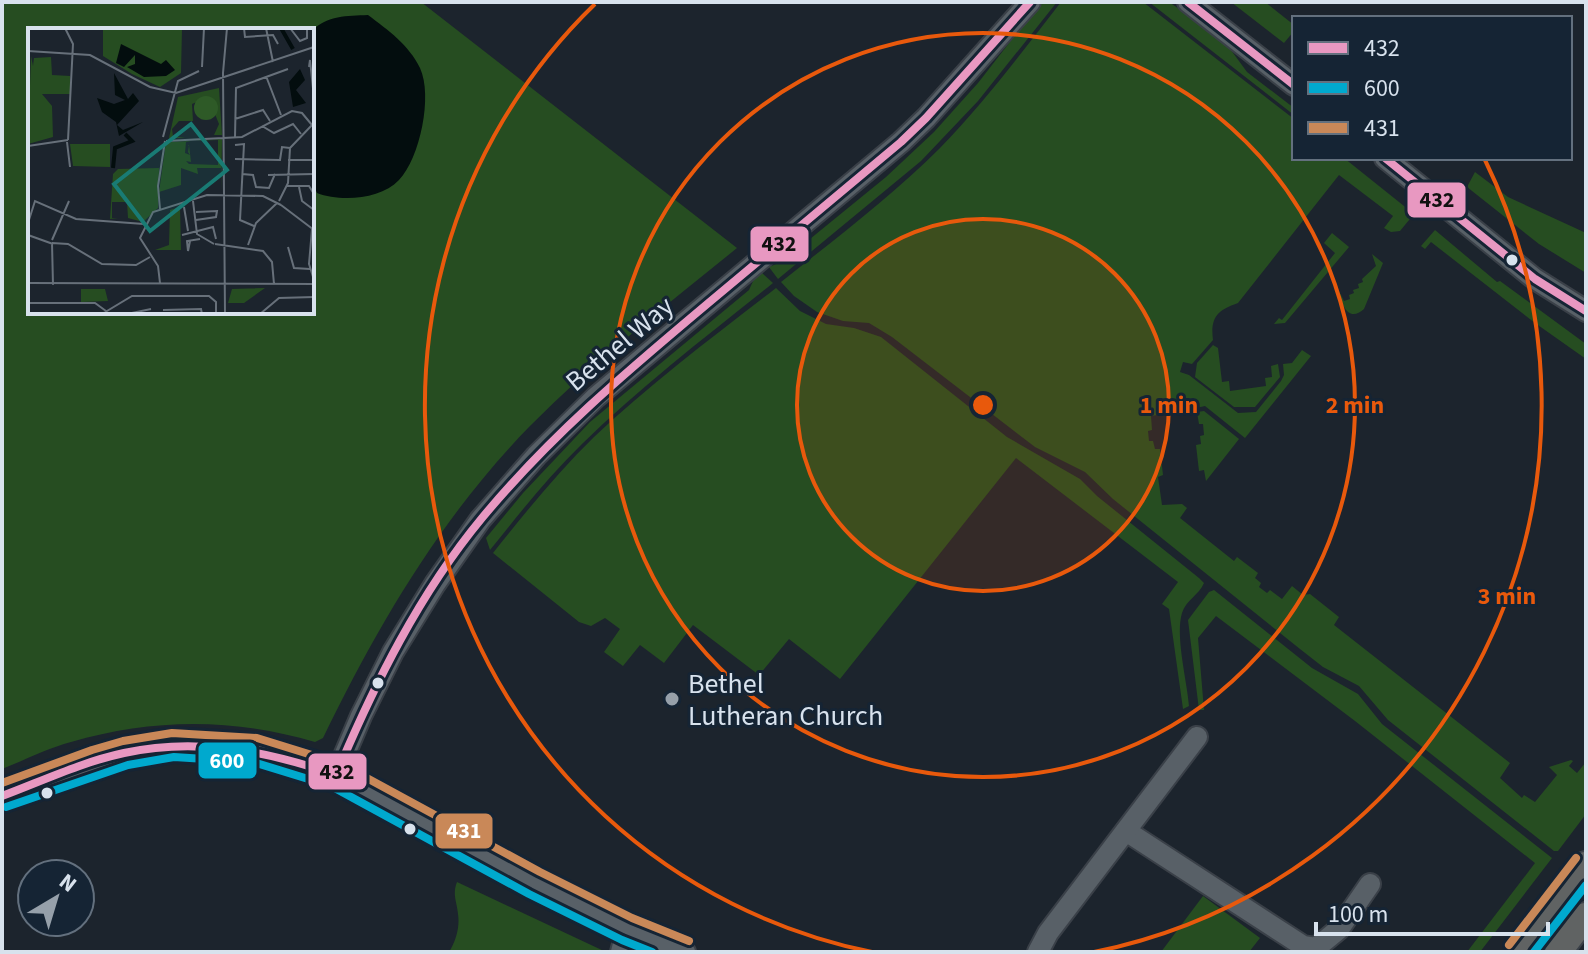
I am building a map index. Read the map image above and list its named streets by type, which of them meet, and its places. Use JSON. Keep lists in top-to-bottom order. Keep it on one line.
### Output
{"streets":{"street":["Bethel Way"]},"places":["Bethel Lutheran Church"],"lines":["transit line 432","transit line 431","transit line 600"],"legend":["432","600","431"],"scale_bar":"100 m","north":"top right","rings":["1 min","2 min","3 min"]}
